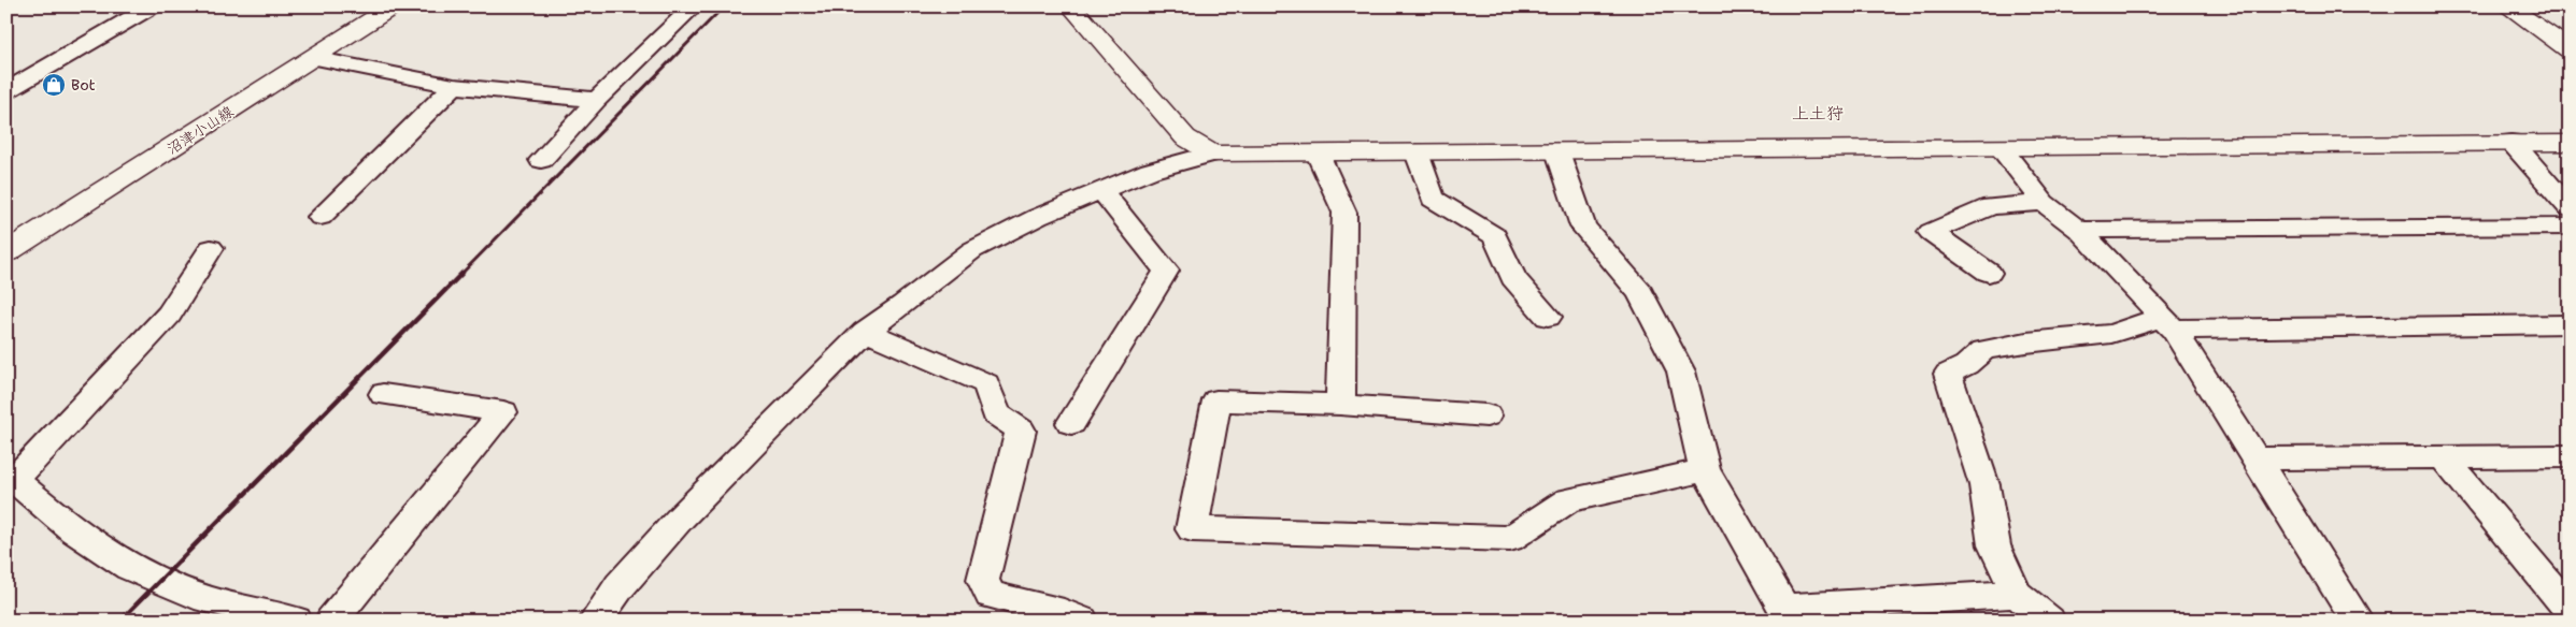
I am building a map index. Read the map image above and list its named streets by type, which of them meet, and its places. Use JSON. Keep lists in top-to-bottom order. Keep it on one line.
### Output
{"streets":{"street":["沼津小山線"]},"districts":["上土狩"],"places":{"shop":["Bot"]}}
